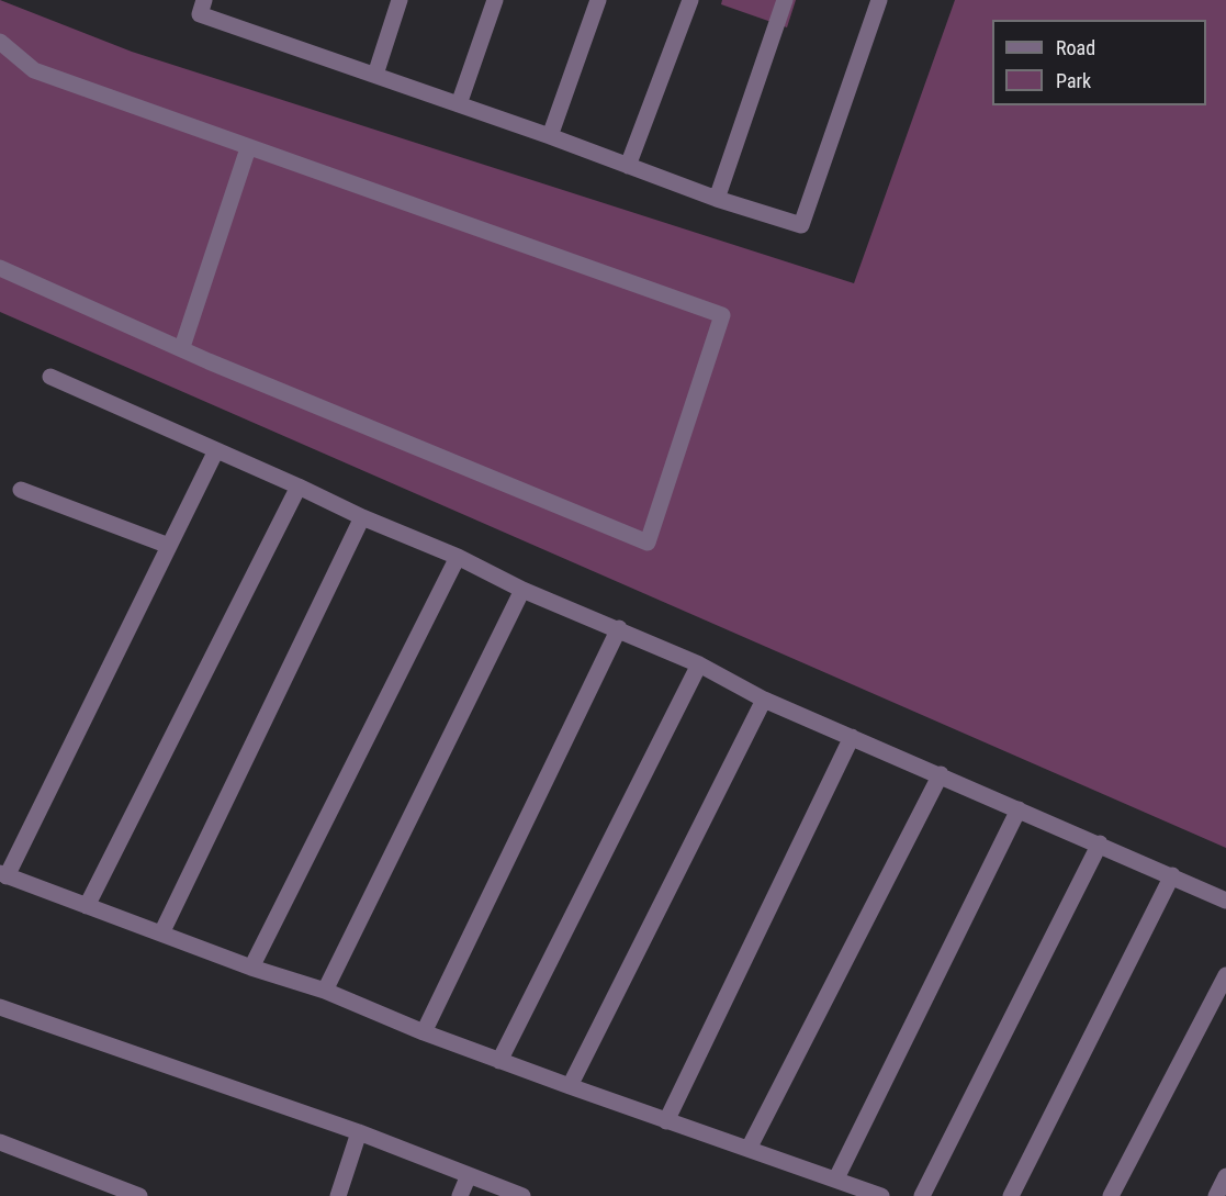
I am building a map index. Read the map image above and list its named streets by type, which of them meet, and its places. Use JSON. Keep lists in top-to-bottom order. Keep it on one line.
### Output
{"legend":["Road","Park"]}
